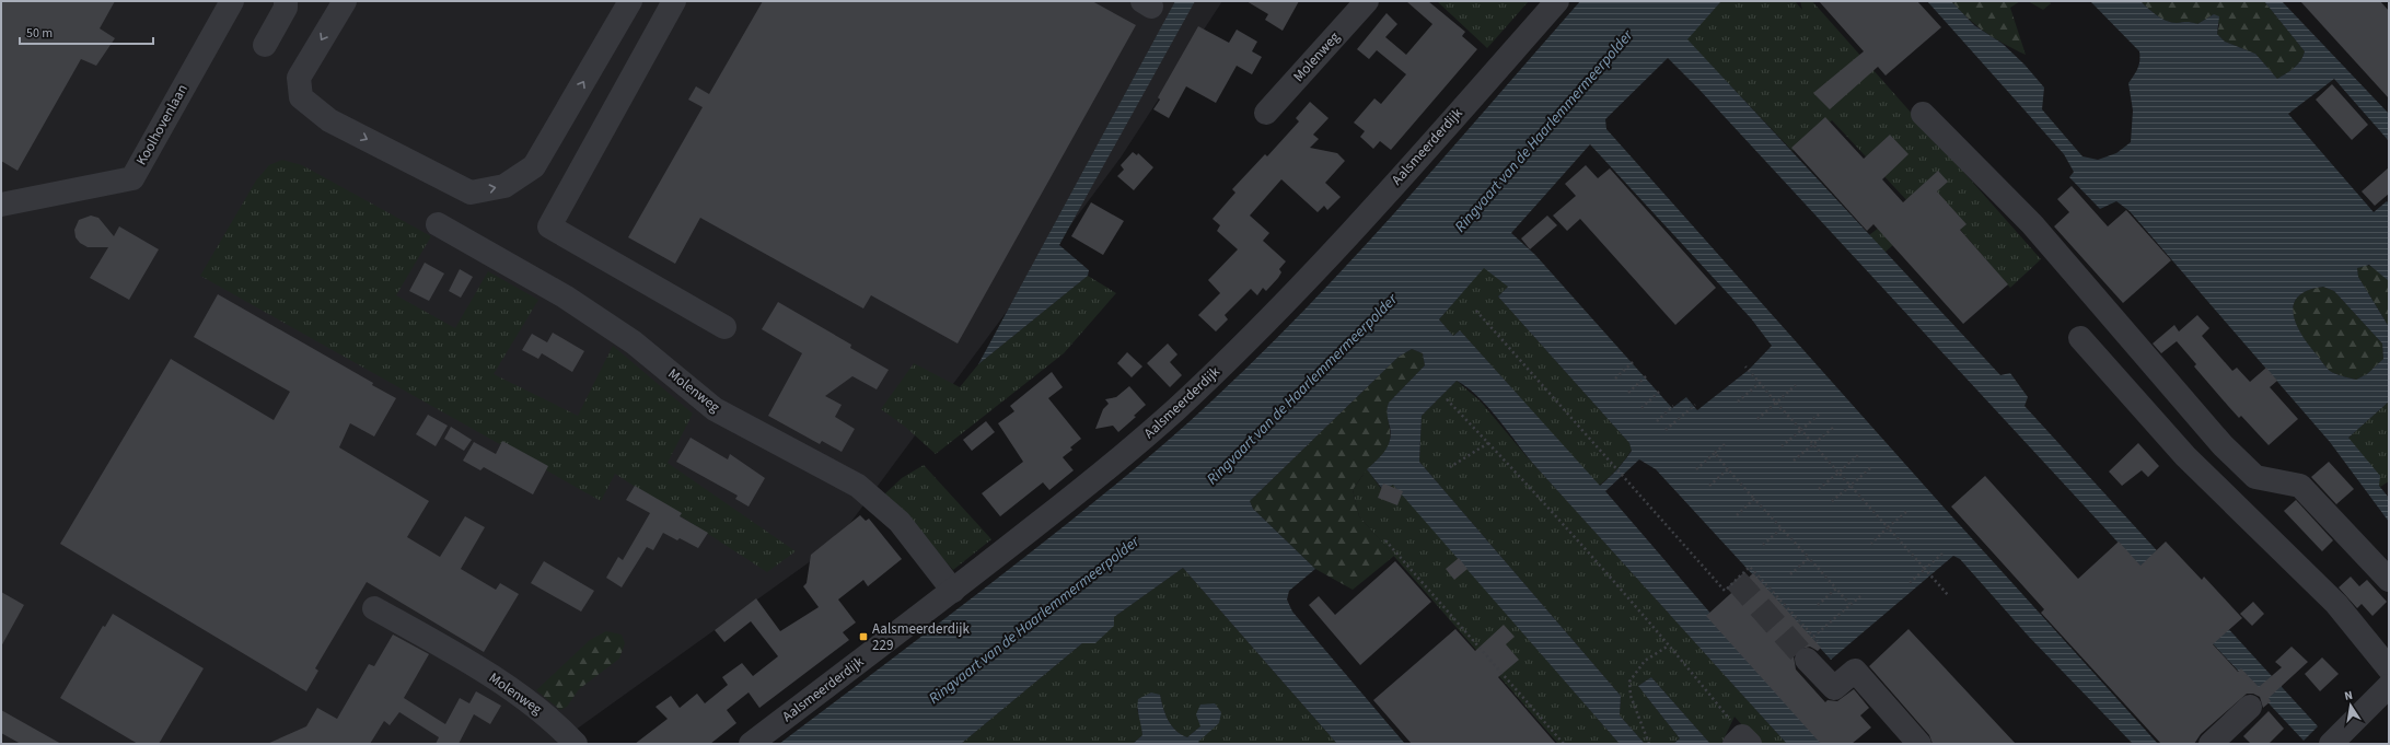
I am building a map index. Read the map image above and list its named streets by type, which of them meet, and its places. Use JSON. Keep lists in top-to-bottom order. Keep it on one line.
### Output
{"streets":{"street":["Molenweg","Koolhovenlaan","Aalsmeerderdijk"]},"crossings":[["Molenweg","Aalsmeerderdijk"]],"water":["Ringvaart van de Haarlemmermeerpolder"],"places":{"transit":["Aalsmeerderdijk 229"]},"scale_bar":"50 m","north":"top"}
